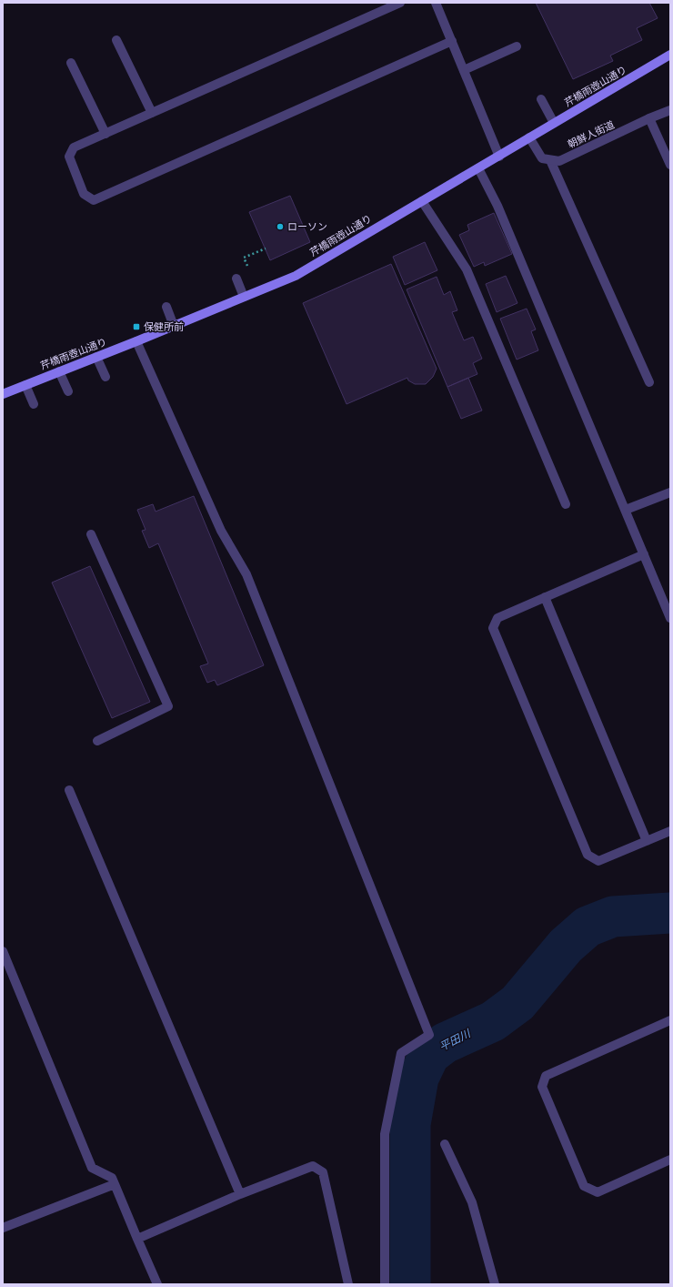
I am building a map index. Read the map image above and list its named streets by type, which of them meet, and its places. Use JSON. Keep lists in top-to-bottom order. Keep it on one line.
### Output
{"streets":{"main road":["芹橋雨壺山通り"],"street":["朝鮮人街道"]},"water":["平田川"],"places":{"other":["ローソン"],"transit":["保健所前"]}}
